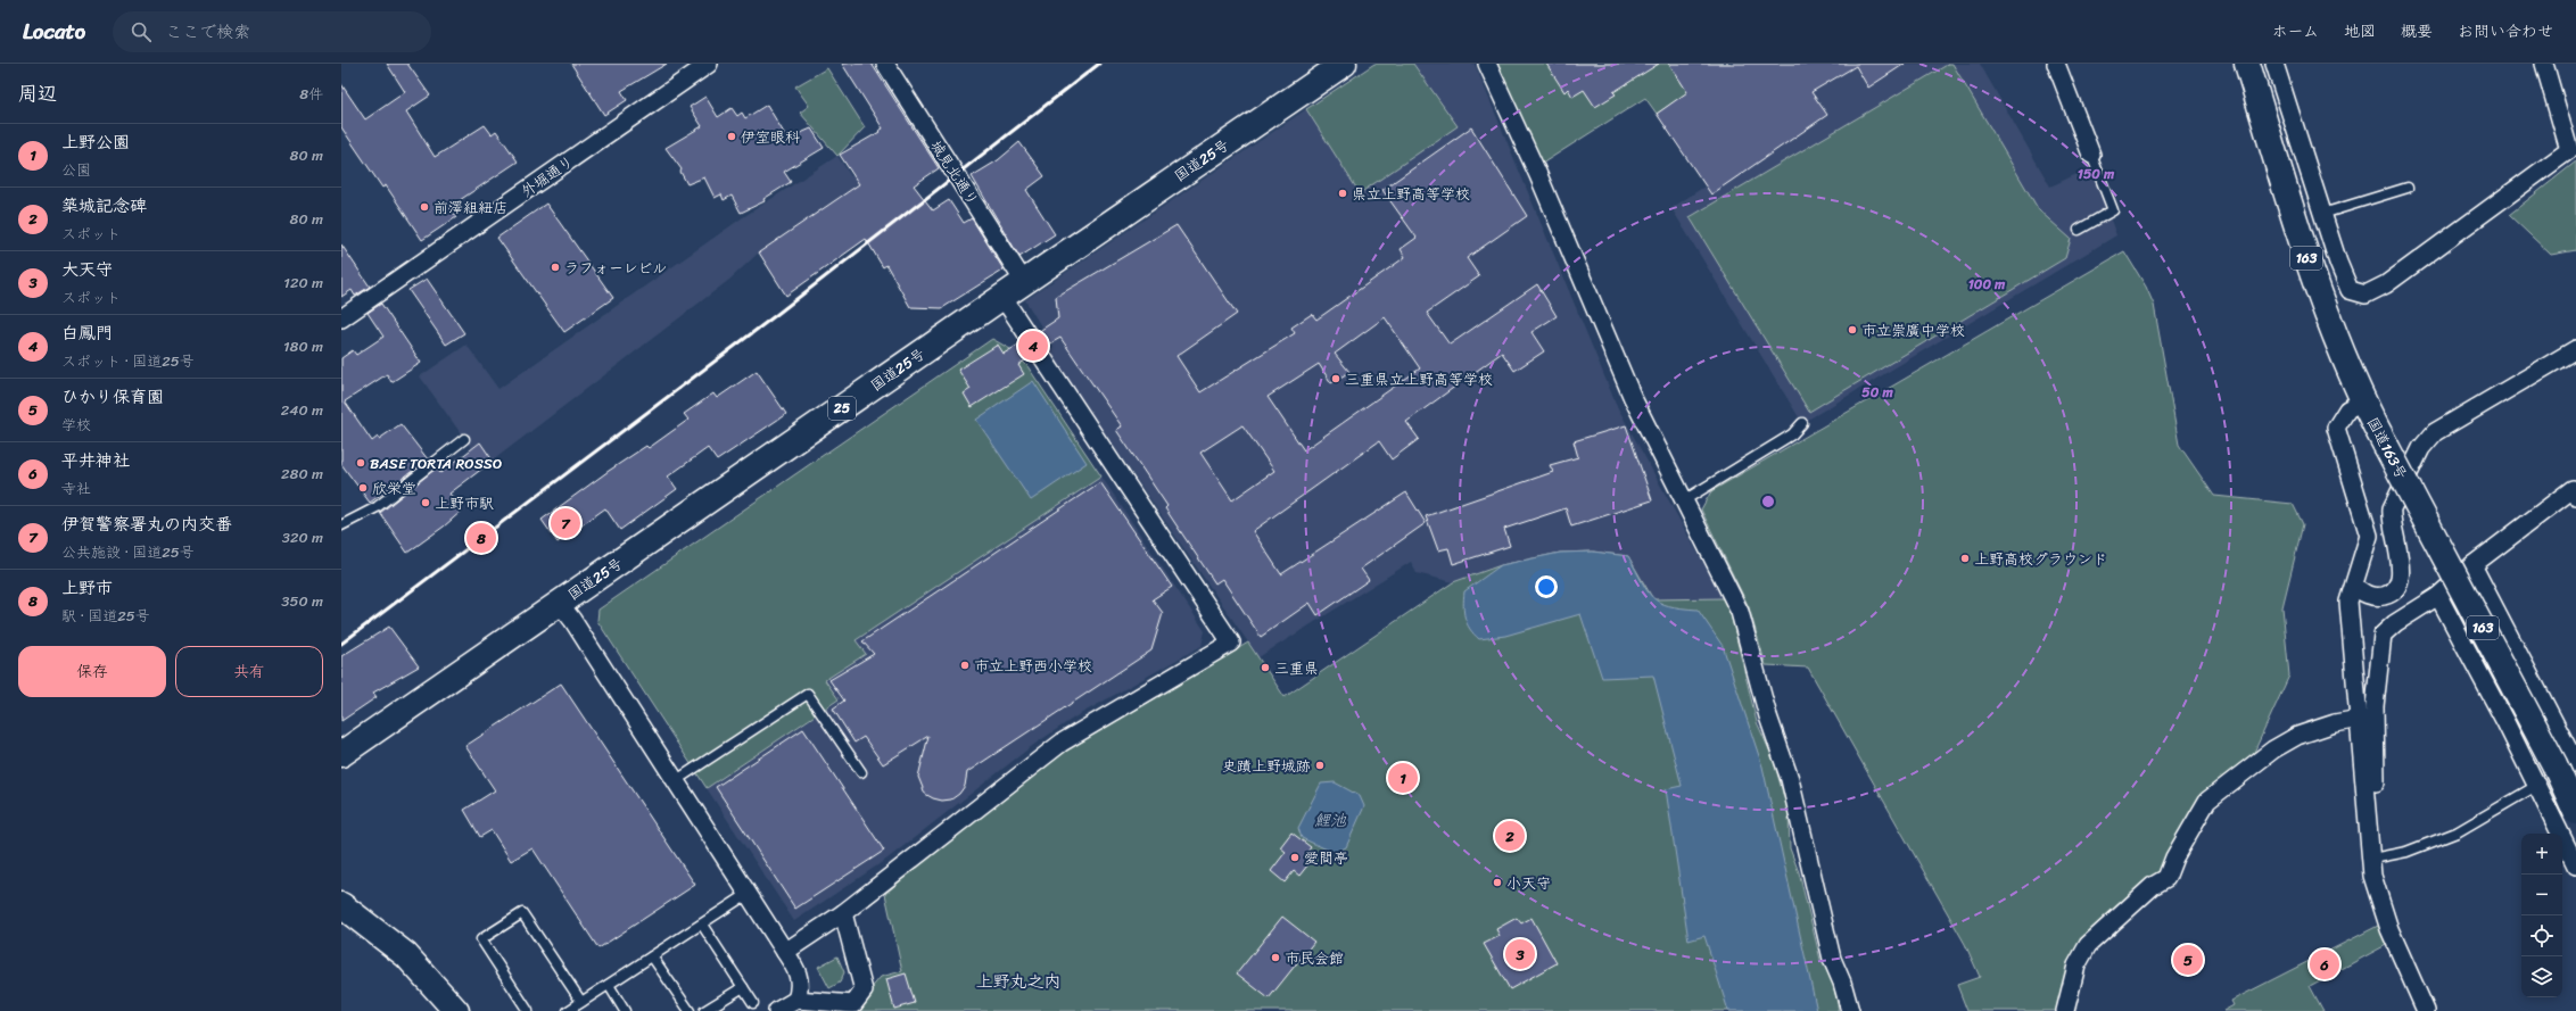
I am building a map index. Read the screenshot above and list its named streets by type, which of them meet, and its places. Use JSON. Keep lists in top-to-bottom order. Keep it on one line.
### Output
{"streets":{"main road":["国道25号","163","25","国道163号"],"street":["城見北通り","外堀通り"]},"crossings":[["国道25号","城見北通り"]],"districts":["上野丸之内"],"water":["鯉池"],"places":["伊室眼科","県立上野高等学校","前澤組紐店","ラフォーレビル","市立崇廣中学校","三重県立上野高等学校","BASE TORTA ROSSO","欣栄堂","上野市駅","上野高校グラウンド","市立上野西小学校","三重県","史蹟上野城跡","愛間亭","小天守","市民会館"],"page":{"header":"Locato","search":"ここで検索","nav":["ホーム","地図","概要","お問い合わせ"],"heading":["周辺","8件"],"list":[{"mark":"1","name":"上野公園","note":"公園","value":"80 m"},{"mark":"2","name":"築城記念碑","note":"スポット","value":"80 m"},{"mark":"3","name":"大天守","note":"スポット","value":"120 m"},{"mark":"4","name":"白鳳門","note":"スポット · 国道25号","value":"180 m"},{"mark":"5","name":"ひかり保育園","note":"学校","value":"240 m"},{"mark":"6","name":"平井神社","note":"寺社","value":"280 m"},{"mark":"7","name":"伊賀警察署丸の内交番","note":"公共施設 · 国道25号","value":"320 m"},{"mark":"8","name":"上野市","note":"駅 · 国道25号","value":"350 m"}],"pins":["4","7","8","1","2","3","5","6"],"buttons":["保存","共有"],"map_buttons":["+","−"]},"rings":["150 m","100 m","50 m"]}
